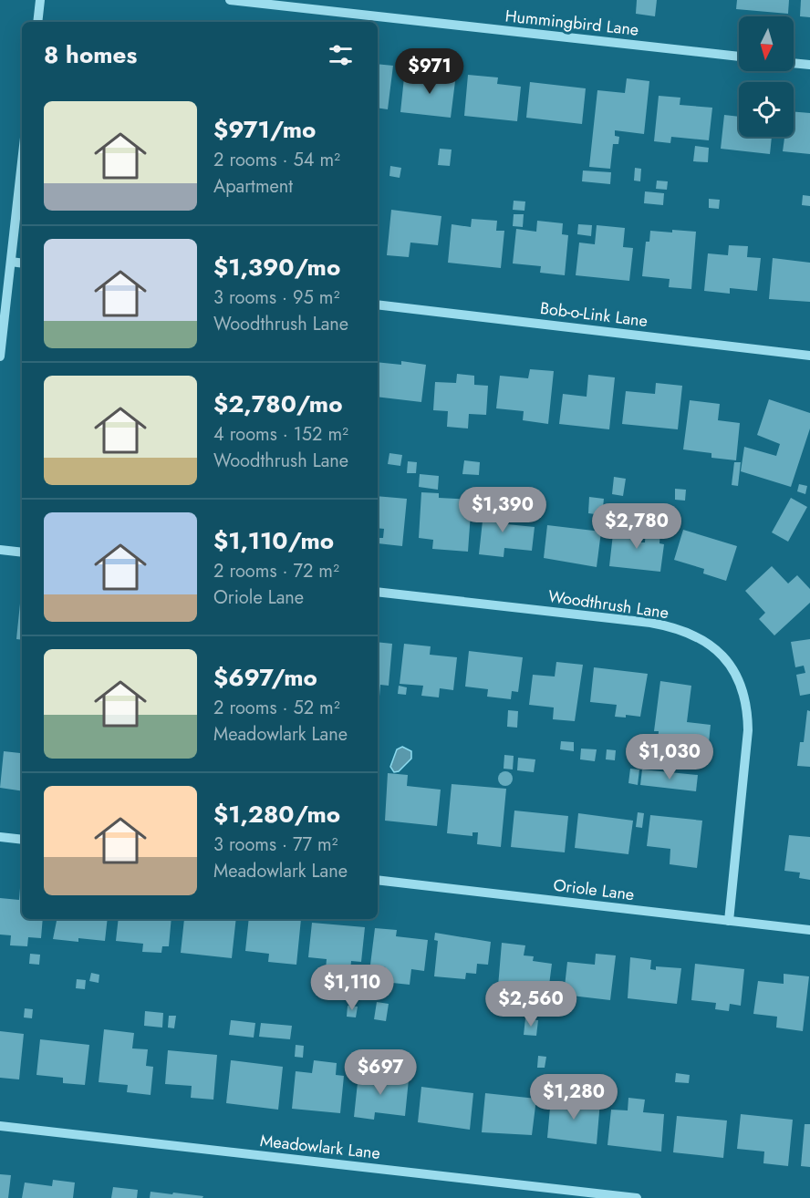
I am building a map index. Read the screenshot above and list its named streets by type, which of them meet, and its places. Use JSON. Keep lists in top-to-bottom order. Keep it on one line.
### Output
{"streets":{"street":["Hummingbird Lane","Bob-o-Link Lane","Woodthrush Lane","Oriole Lane","Meadowlark Lane"]},"crossings":[["Woodthrush Lane","Oriole Lane"]],"north":"bottom","page":{"heading":"8 homes","price":["$971","$1,390","$2,780","$1,030","$1,110","$2,560","$697","$1,280"],"list":[{"name":"$971/mo","note":"2 rooms · 54 m² · Apartment"},{"name":"$1,390/mo","note":"3 rooms · 95 m² · Woodthrush Lane"},{"name":"$2,780/mo","note":"4 rooms · 152 m² · Woodthrush Lane"},{"name":"$1,110/mo","note":"2 rooms · 72 m² · Oriole Lane"},{"name":"$697/mo","note":"2 rooms · 52 m² · Meadowlark Lane"},{"name":"$1,280/mo","note":"3 rooms · 77 m² · Meadowlark Lane"}]}}
